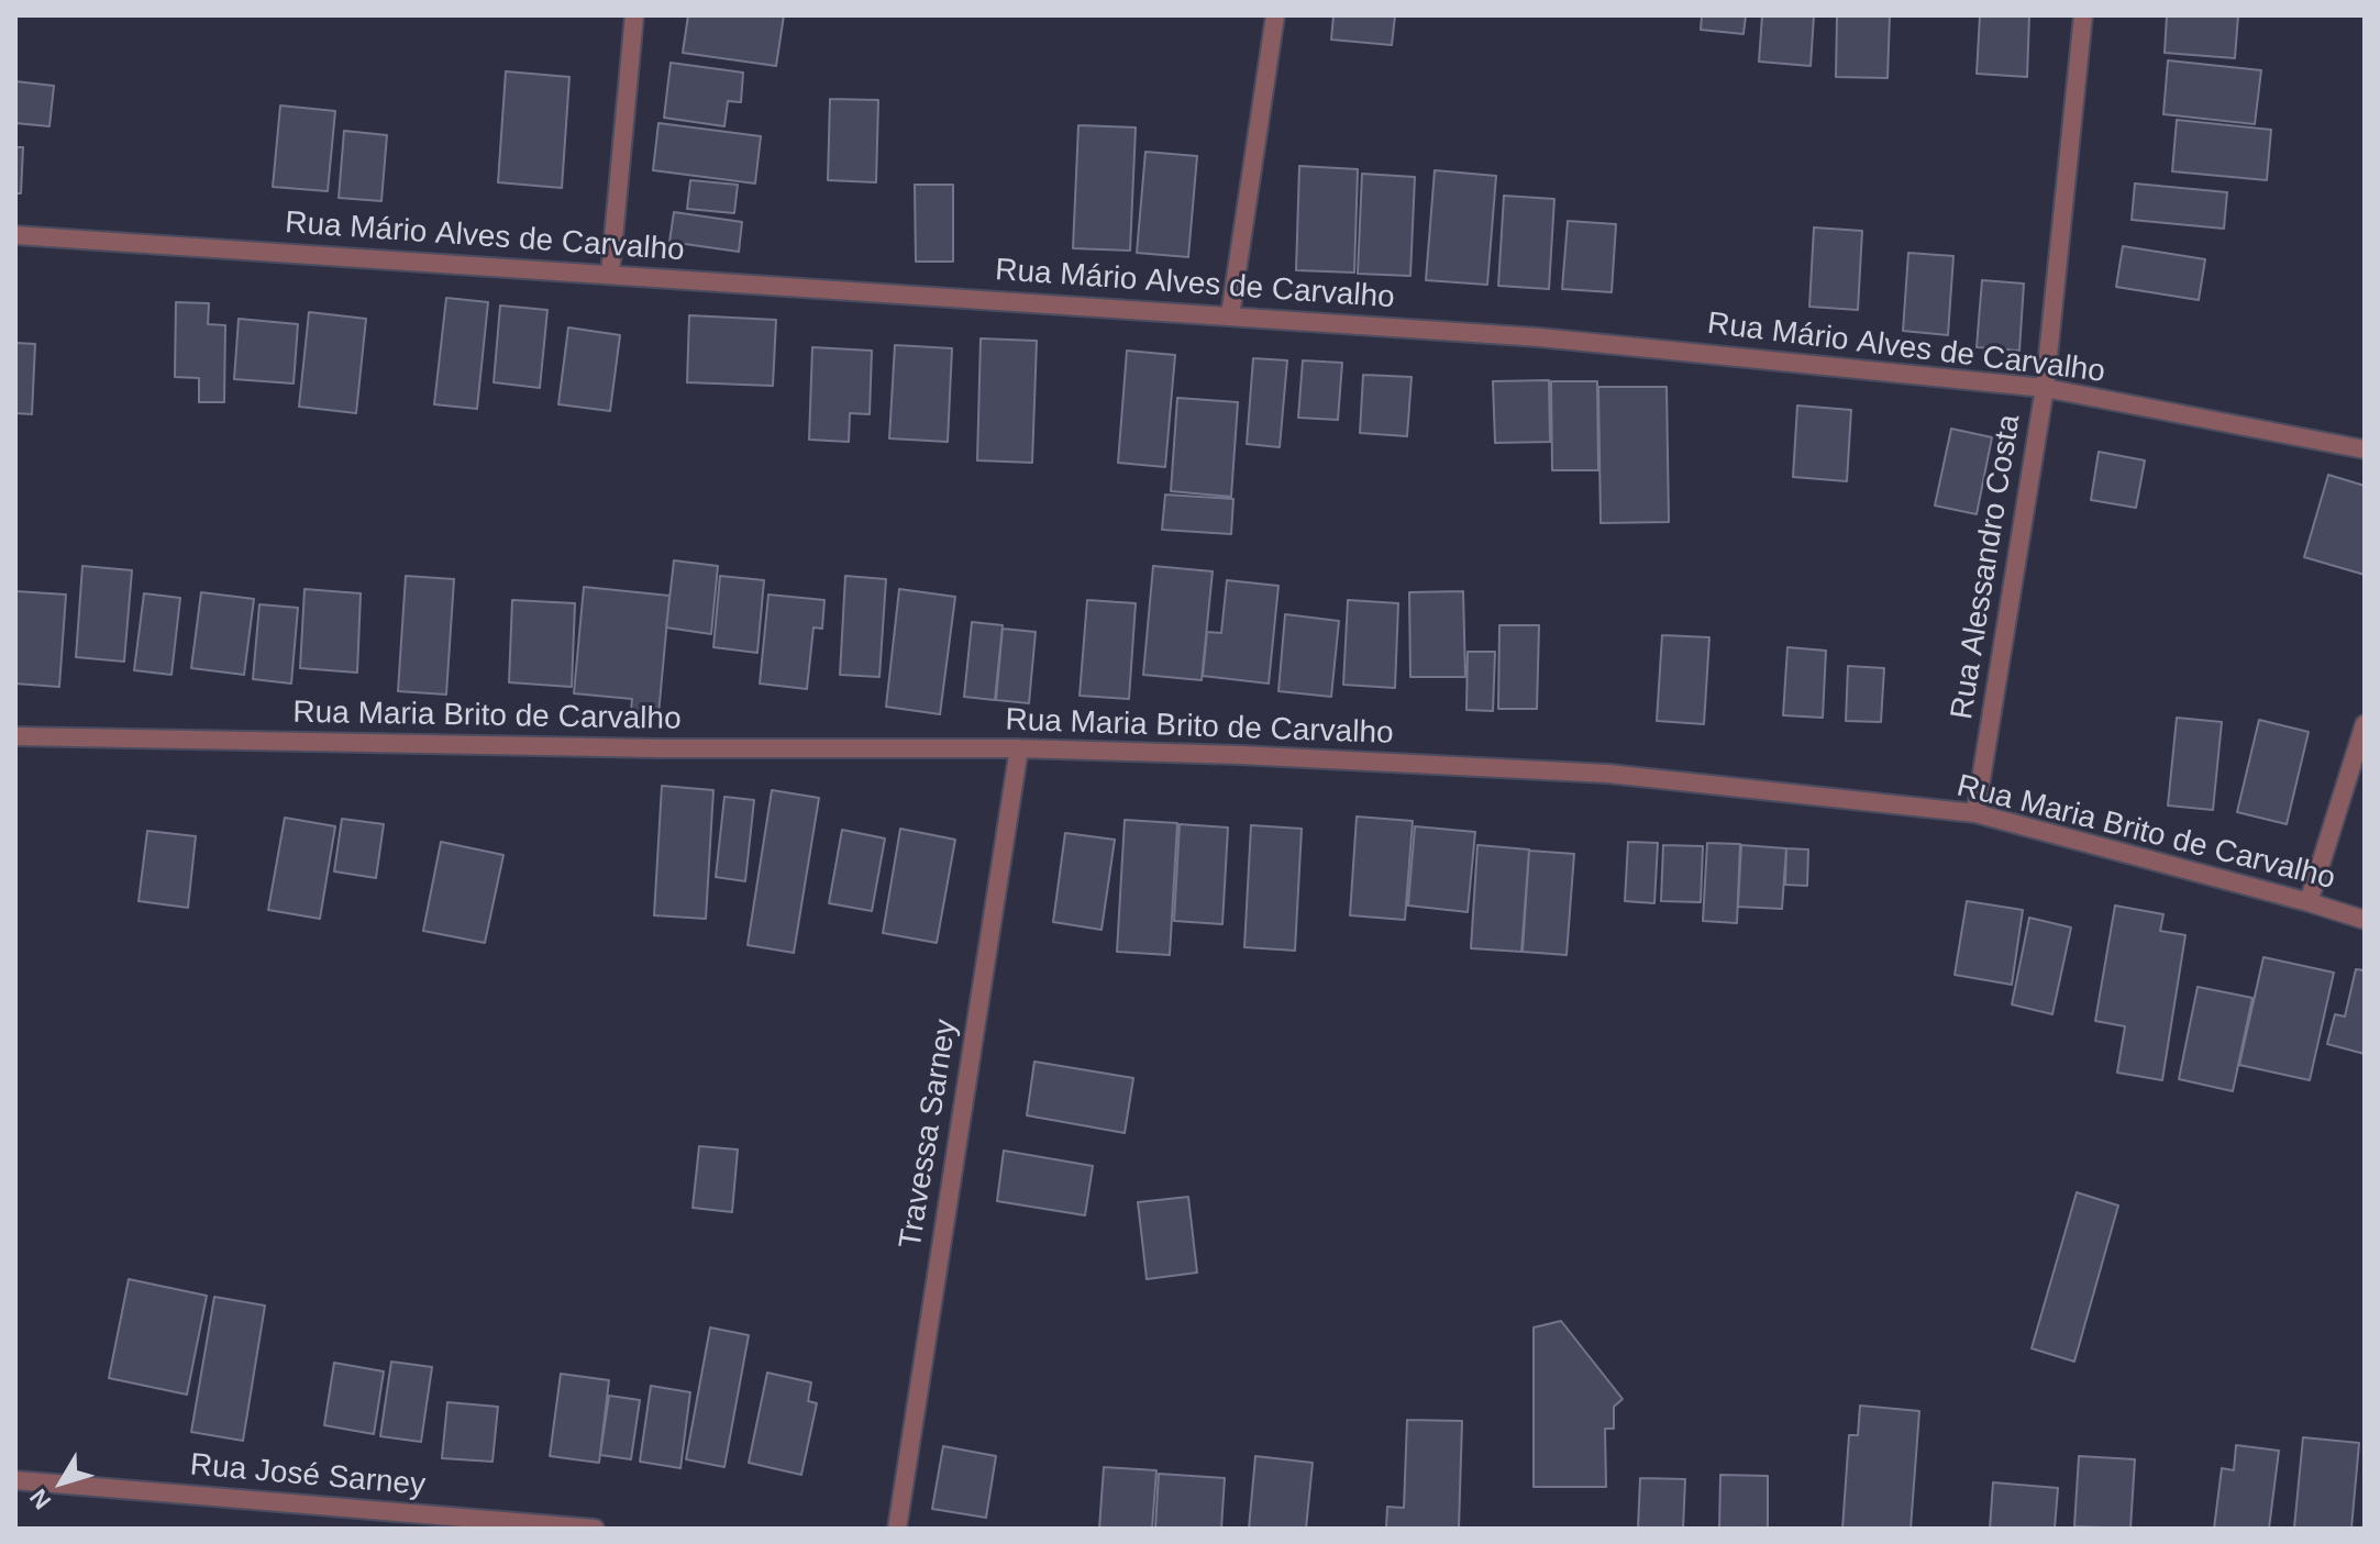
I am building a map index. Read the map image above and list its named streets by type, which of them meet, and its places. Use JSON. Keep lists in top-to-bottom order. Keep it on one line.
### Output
{"streets":{"street":["Rua Mário Alves de Carvalho","Rua Alessandro Costa","Rua Maria Brito de Carvalho","Travessa Sarney","Rua José Sarney"]},"crossings":[["Rua Mário Alves de Carvalho","Rua Alessandro Costa"],["Rua Alessandro Costa","Rua Maria Brito de Carvalho"],["Rua Maria Brito de Carvalho","Travessa Sarney"]],"north":"bottom left"}
